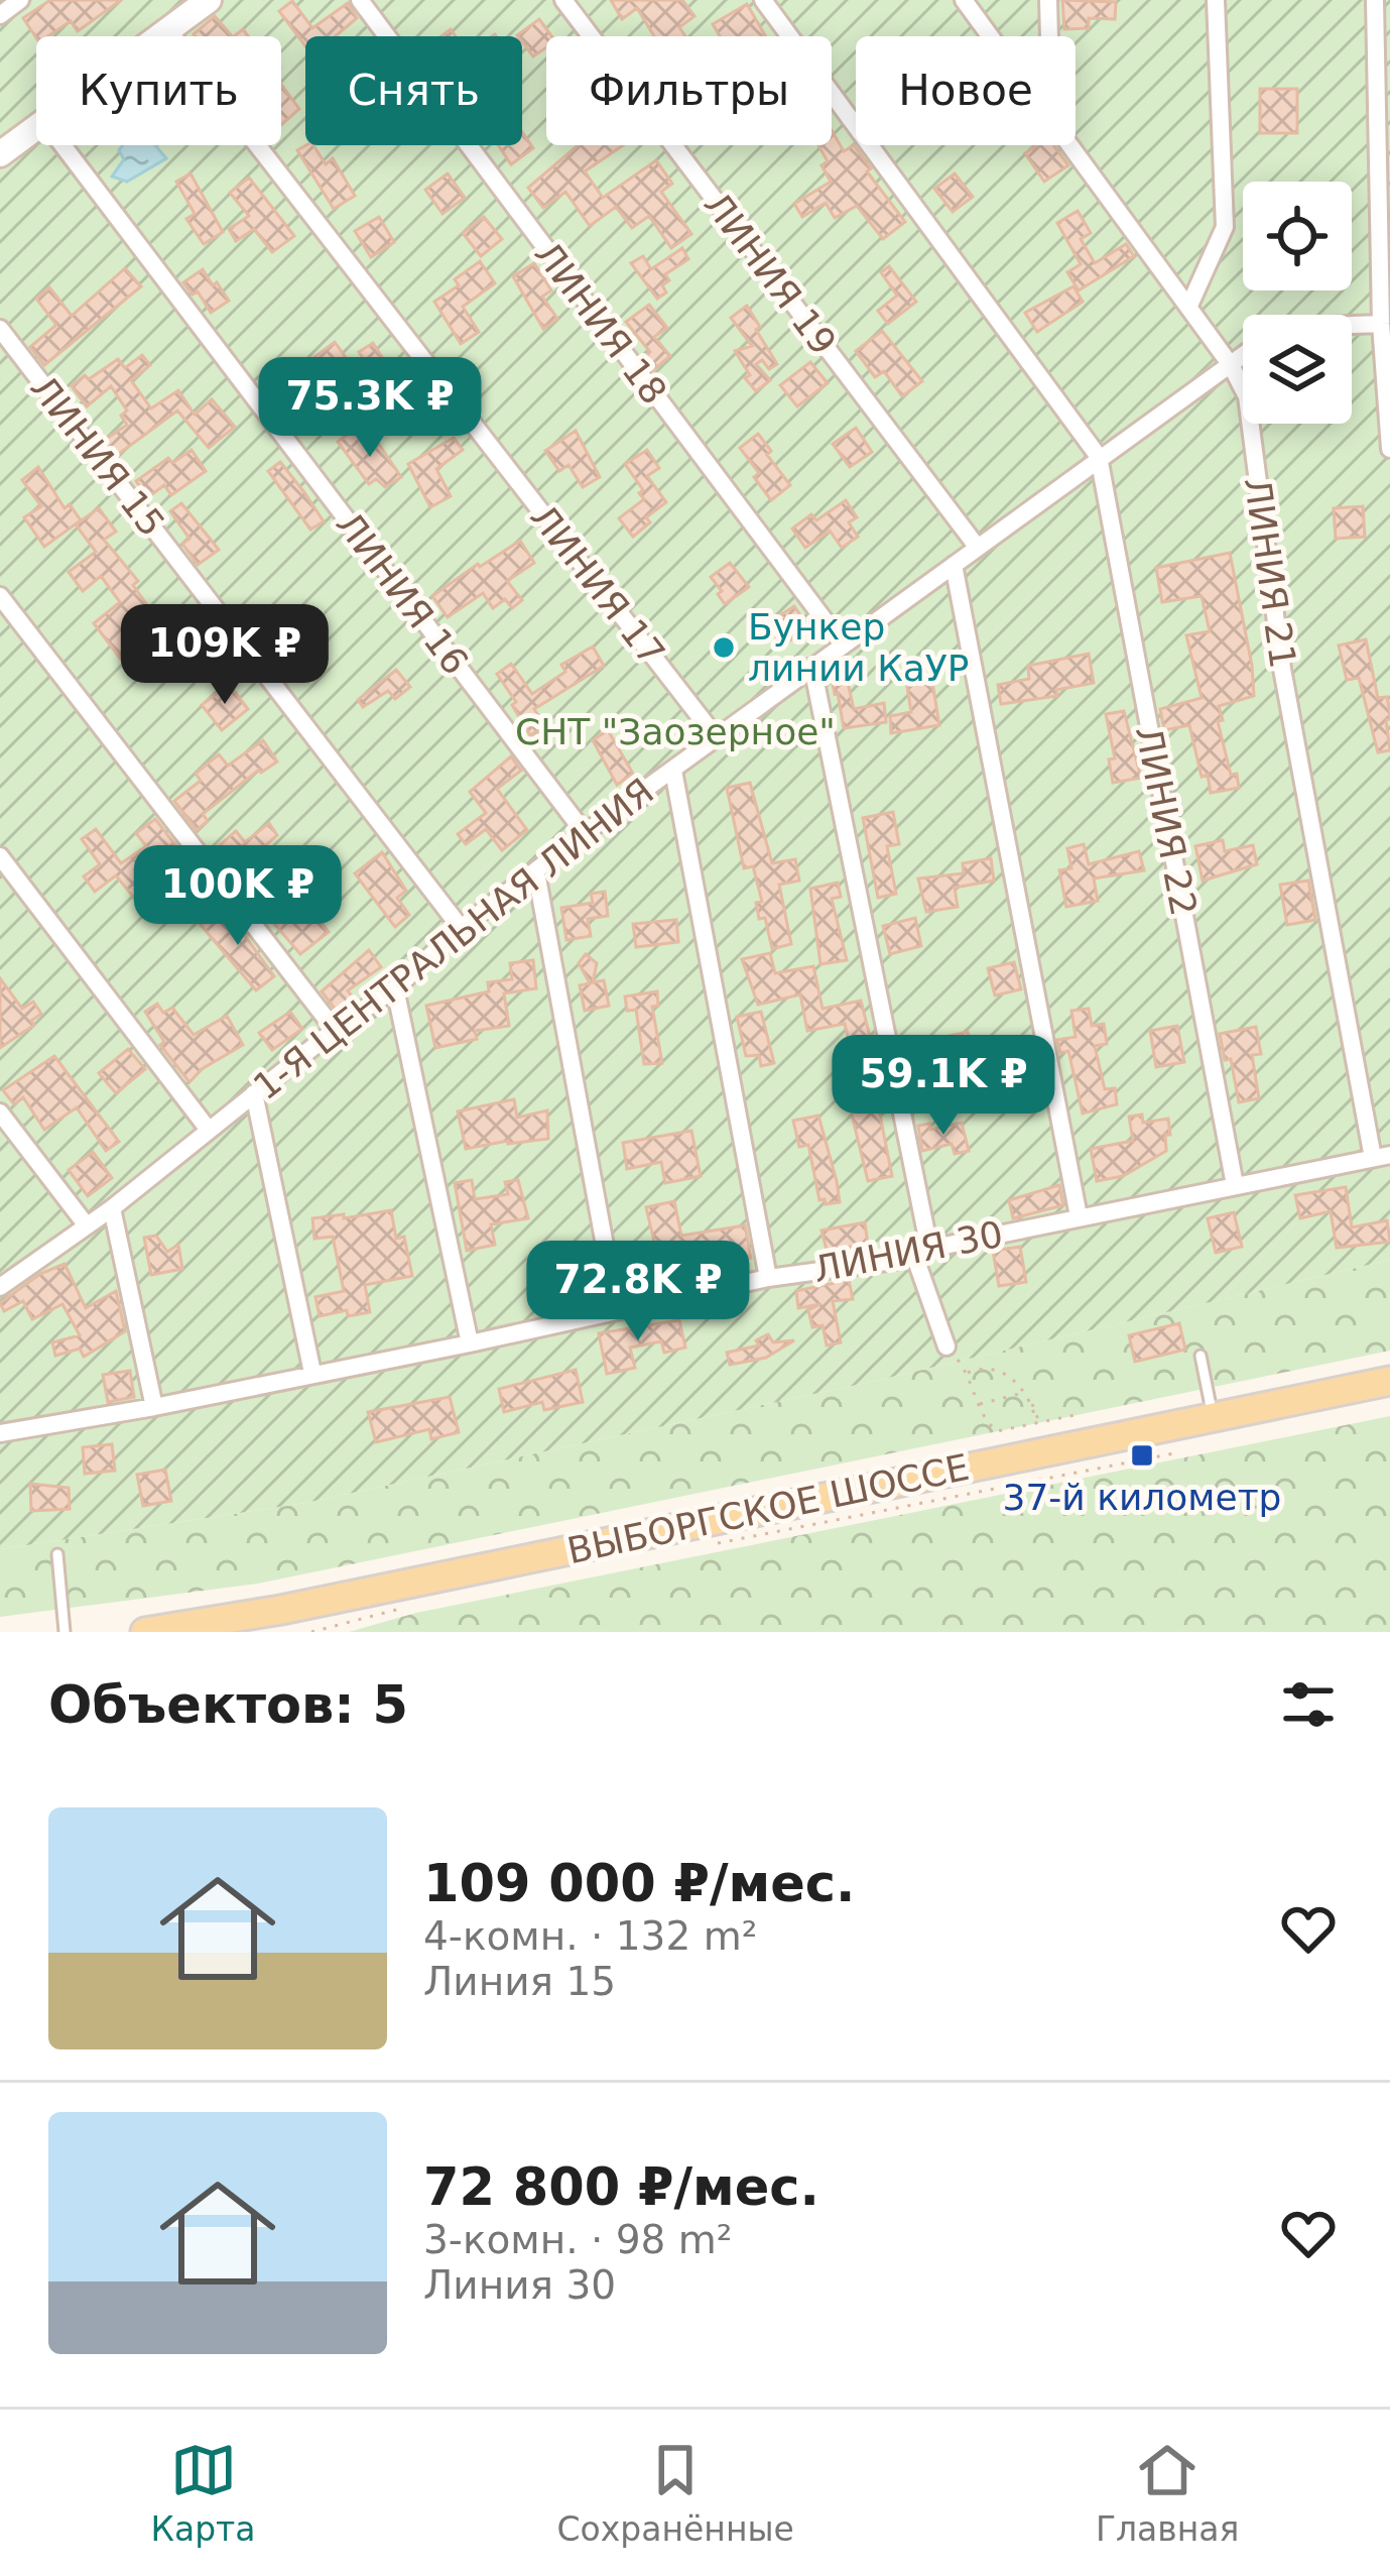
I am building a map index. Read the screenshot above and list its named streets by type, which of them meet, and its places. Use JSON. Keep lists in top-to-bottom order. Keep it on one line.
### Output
{"streets":{"main road":["ВЫБОРГСКОЕ ШОССЕ"],"street":["ЛИНИЯ 19","ЛИНИЯ 18","ЛИНИЯ 15","ЛИНИЯ 21","ЛИНИЯ 17","ЛИНИЯ 16","ЛИНИЯ 22","1-Я ЦЕНТРАЛЬНАЯ ЛИНИЯ","ЛИНИЯ 30"]},"crossings":[["ЛИНИЯ 19","1-Я ЦЕНТРАЛЬНАЯ ЛИНИЯ"],["ЛИНИЯ 18","1-Я ЦЕНТРАЛЬНАЯ ЛИНИЯ"],["ЛИНИЯ 15","1-Я ЦЕНТРАЛЬНАЯ ЛИНИЯ"],["ЛИНИЯ 21","1-Я ЦЕНТРАЛЬНАЯ ЛИНИЯ"],["ЛИНИЯ 21","ЛИНИЯ 30"],["ЛИНИЯ 17","1-Я ЦЕНТРАЛЬНАЯ ЛИНИЯ"],["ЛИНИЯ 16","1-Я ЦЕНТРАЛЬНАЯ ЛИНИЯ"],["ЛИНИЯ 22","1-Я ЦЕНТРАЛЬНАЯ ЛИНИЯ"],["ЛИНИЯ 22","ЛИНИЯ 30"]],"parks":["СНТ \"Заозерное\""],"places":{"other":["Бункер линии КаУР"],"transit":["37-й километр"]},"page":{"chip":["Купить","Снять","Фильтры","Новое"],"price":["75.3K ₽","109K ₽","100K ₽","59.1K ₽","72.8K ₽"],"heading":"Объектов: 5","list":[{"name":"109 000 ₽/мес.","note":"4-комн. · 132 m² · Линия 15"},{"name":"72 800 ₽/мес.","note":"3-комн. · 98 m² · Линия 30"}],"tabs":["Карта","Сохранённые","Главная"]}}
